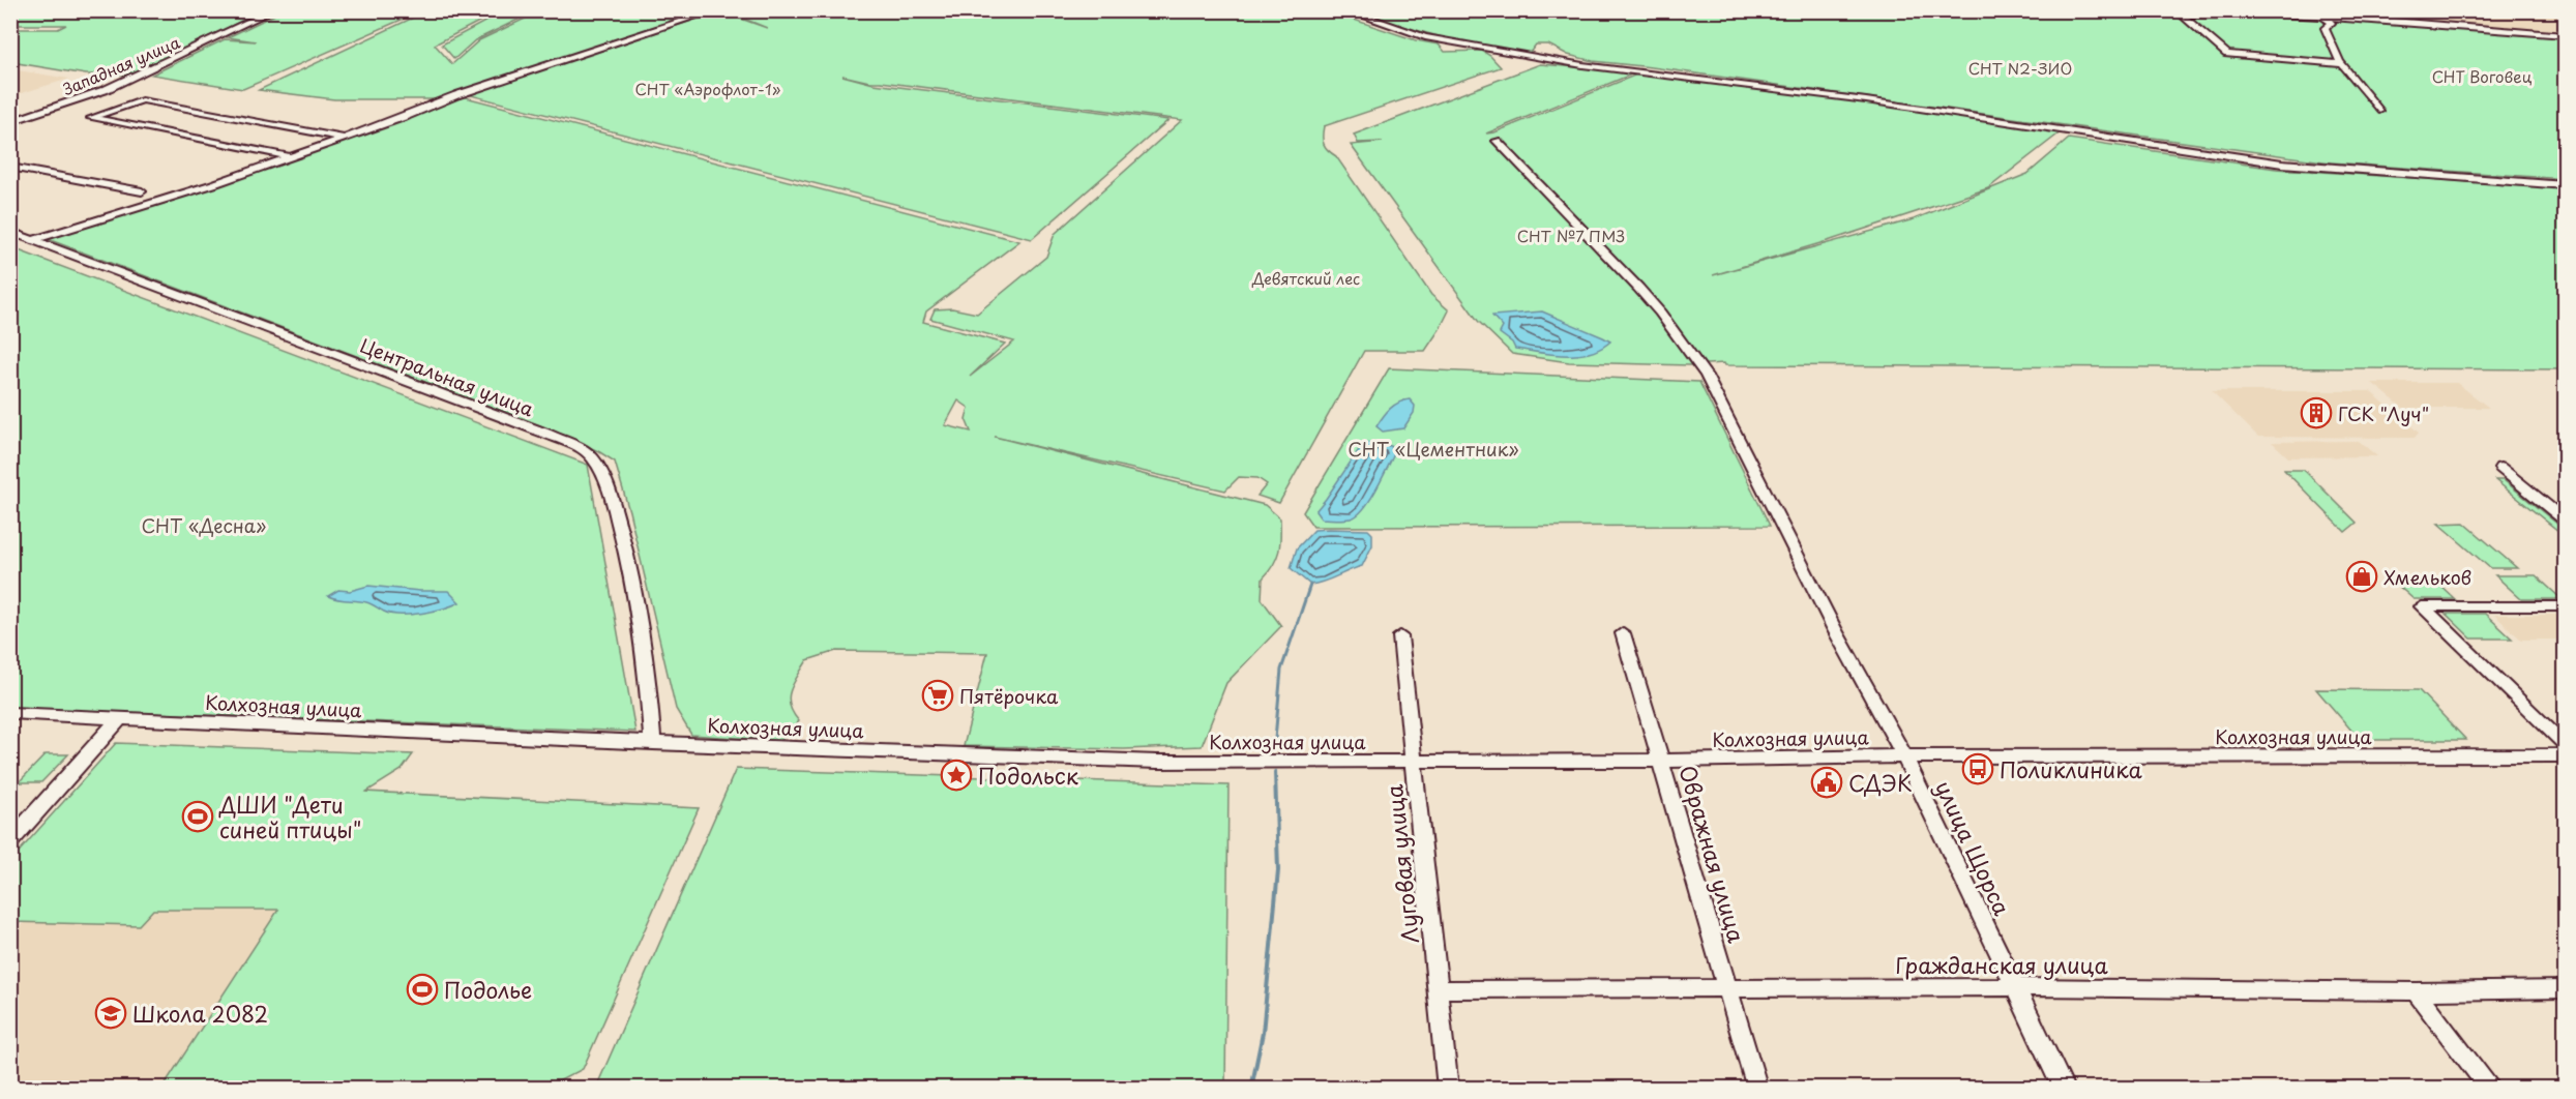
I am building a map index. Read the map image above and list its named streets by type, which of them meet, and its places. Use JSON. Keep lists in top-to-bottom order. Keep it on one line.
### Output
{"streets":{"street":["Западная улица","Центральная улица","Колхозная улица","улица Щорса","Овражная улица","Луговая улица","Гражданская улица"]},"crossings":[["Центральная улица","Колхозная улица"],["Колхозная улица","улица Щорса"],["Колхозная улица","Овражная улица"],["Колхозная улица","Луговая улица"],["улица Щорса","Гражданская улица"],["Овражная улица","Гражданская улица"],["Луговая улица","Гражданская улица"]],"parks":["СНТ N2-ЗИО","СНТ Воговец","СНТ «Аэрофлот-1»","СНТ №7 ПМЗ","Девятский лес","СНТ «Цементник»","СНТ «Десна»"],"places":{"building":["ГСК \"Луч\""],"shop":["Хмельков"],"supermarket":["Пятёрочка"],"bus stop":["Поликлиника"],"place":["Подольск"],"public building":["СДЭК"],"sports":["ДШИ \"Дети синей птицы\"","Подолье"],"school or university":["Школа 2082"]}}
